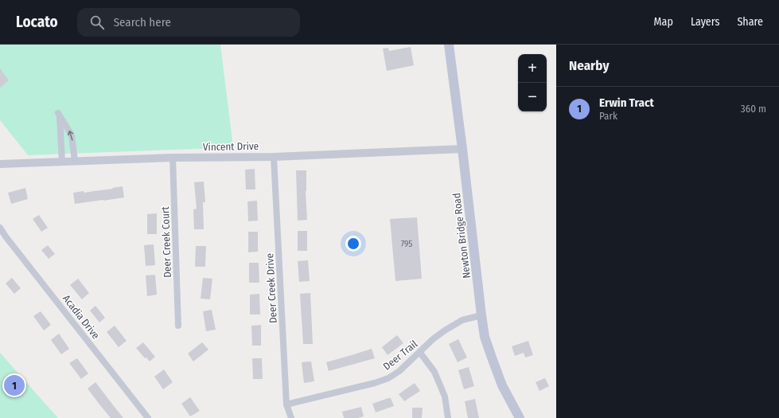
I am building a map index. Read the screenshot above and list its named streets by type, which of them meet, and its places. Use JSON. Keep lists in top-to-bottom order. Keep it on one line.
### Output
{"streets":{"main road":["Newton Bridge Road"],"street":["Vincent Drive","Deer Creek Court","Deer Creek Drive","Acadia Drive","Deer Trail"]},"crossings":[["Vincent Drive","Newton Bridge Road"],["Vincent Drive","Deer Creek Court"],["Vincent Drive","Deer Creek Drive"],["Newton Bridge Road","Deer Trail"],["Deer Creek Drive","Deer Trail"]],"house_numbers":["795"],"page":{"header":"Locato","search":"Search here","nav":["Map","Layers","Share"],"heading":"Nearby","map_buttons":["+","−"],"list":[{"mark":"1","name":"Erwin Tract","note":"Park","value":"360 m"}],"pins":"1"}}
